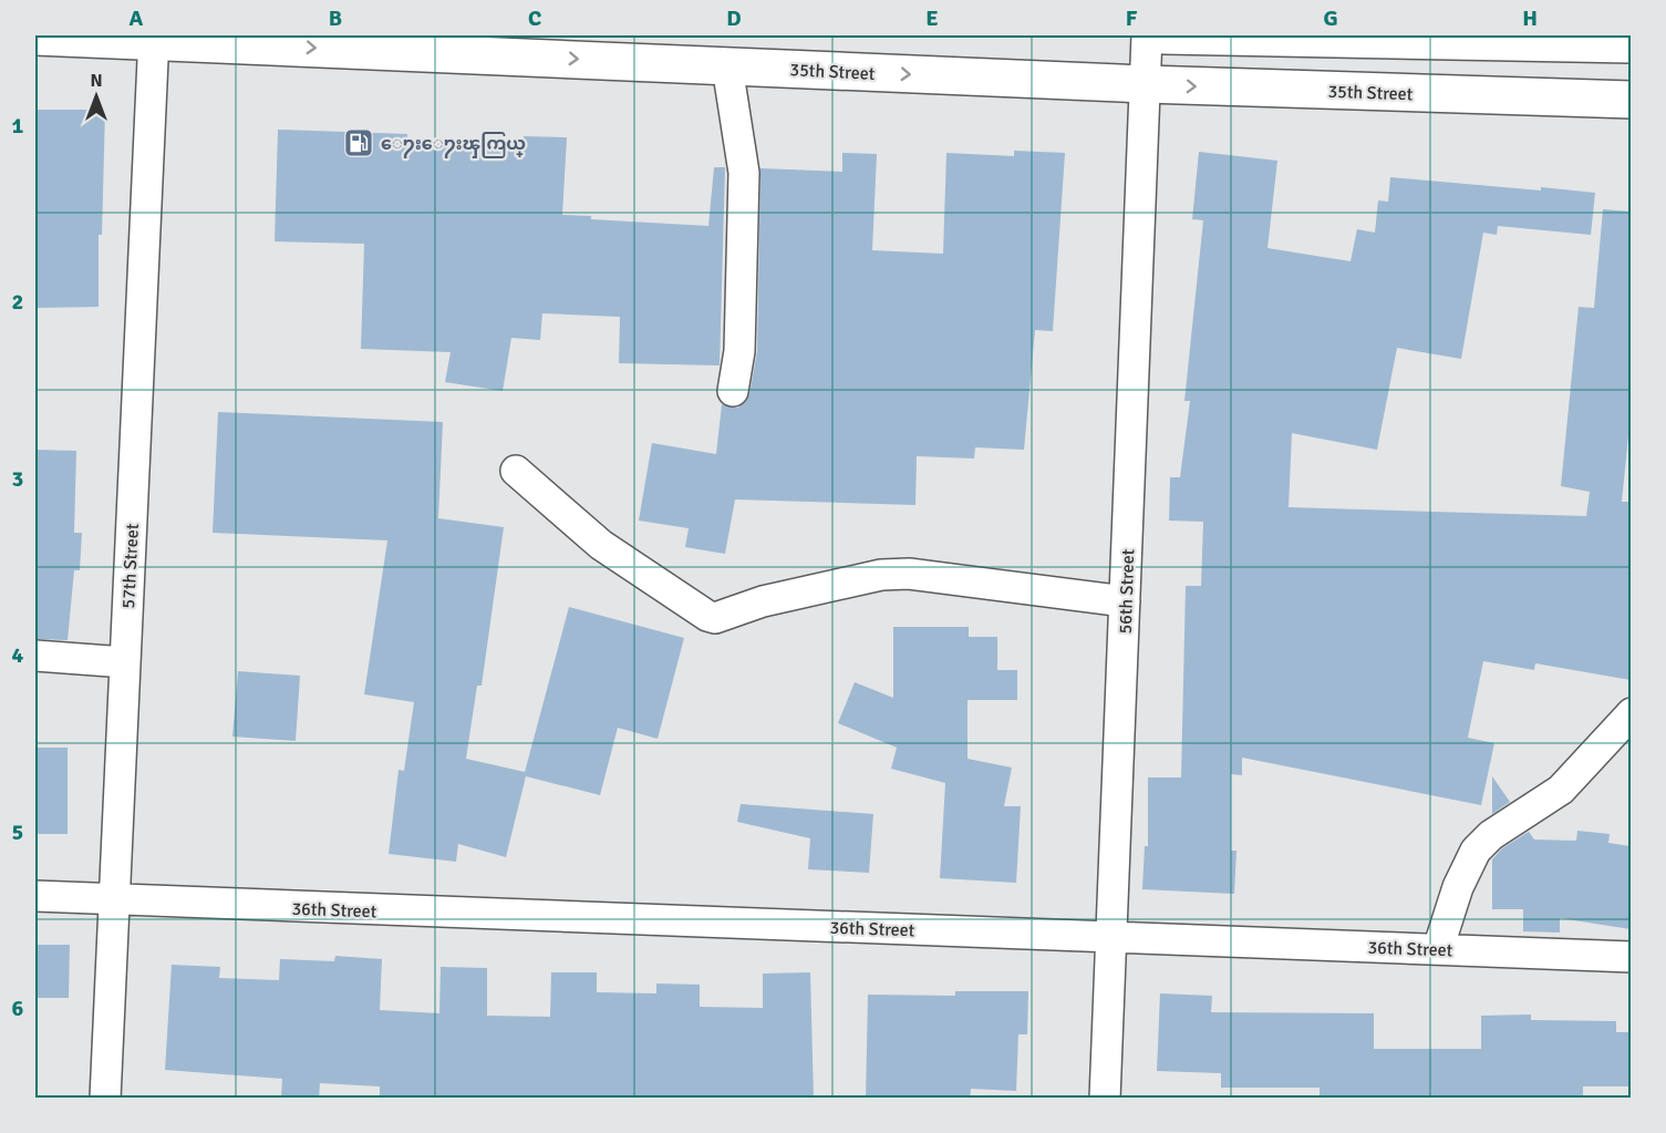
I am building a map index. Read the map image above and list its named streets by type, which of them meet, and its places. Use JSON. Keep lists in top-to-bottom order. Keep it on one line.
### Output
{"streets":{"main road":["35th Street"],"street":["57th Street","56th Street","36th Street"]},"crossings":[["35th Street","57th Street"],["35th Street","56th Street"],["57th Street","36th Street"],["56th Street","36th Street"]],"places":{"fuel station":["ေ႒းေ႒းၾကြယ္"]},"north":"top","grid":{"columns":["A","B","C","D","E","F","G","H"],"rows":["1","2","3","4","5","6"]}}
